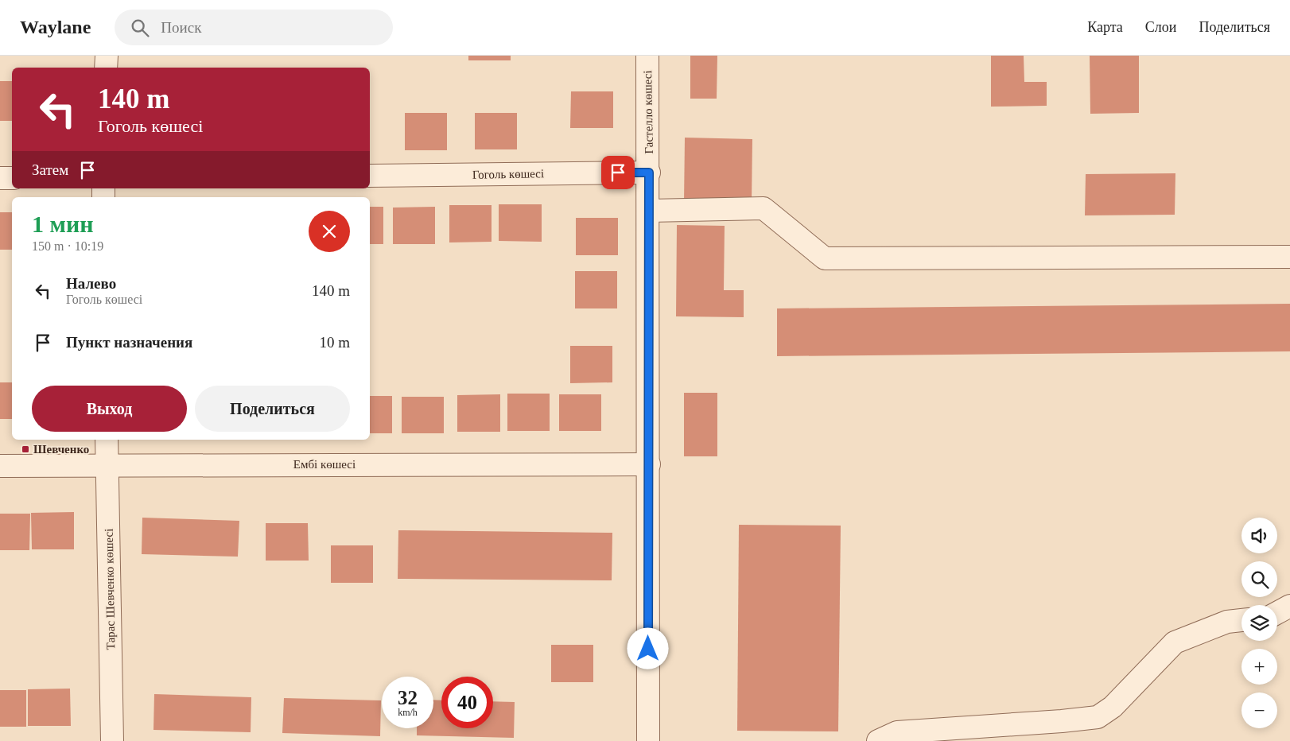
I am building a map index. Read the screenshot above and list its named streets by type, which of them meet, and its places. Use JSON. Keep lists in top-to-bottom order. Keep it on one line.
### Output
{"streets":{"street":["Гастелло көшесі","Гоголь көшесі","Ембі көшесі","Тарас Шевченко көшесі"]},"crossings":[["Гастелло көшесі","Гоголь көшесі"],["Гастелло көшесі","Ембі көшесі"],["Ембі көшесі","Тарас Шевченко көшесі"]],"places":{"transit":["Шевченко"]},"page":{"header":"Waylane","search":"Поиск","nav":["Карта","Слои","Поделиться"],"turn":["140 m","Гоголь көшесі"],"then":"Затем","heading":["1 мин","150 m · 10:19"],"list":[{"name":"Налево","note":"Гоголь көшесі","value":"140 m"},{"name":"Пункт назначения","value":"10 m"}],"buttons":["Выход","Поделиться"],"map_buttons":["+","−"],"speed":"32 km/h","limit":"40"}}
